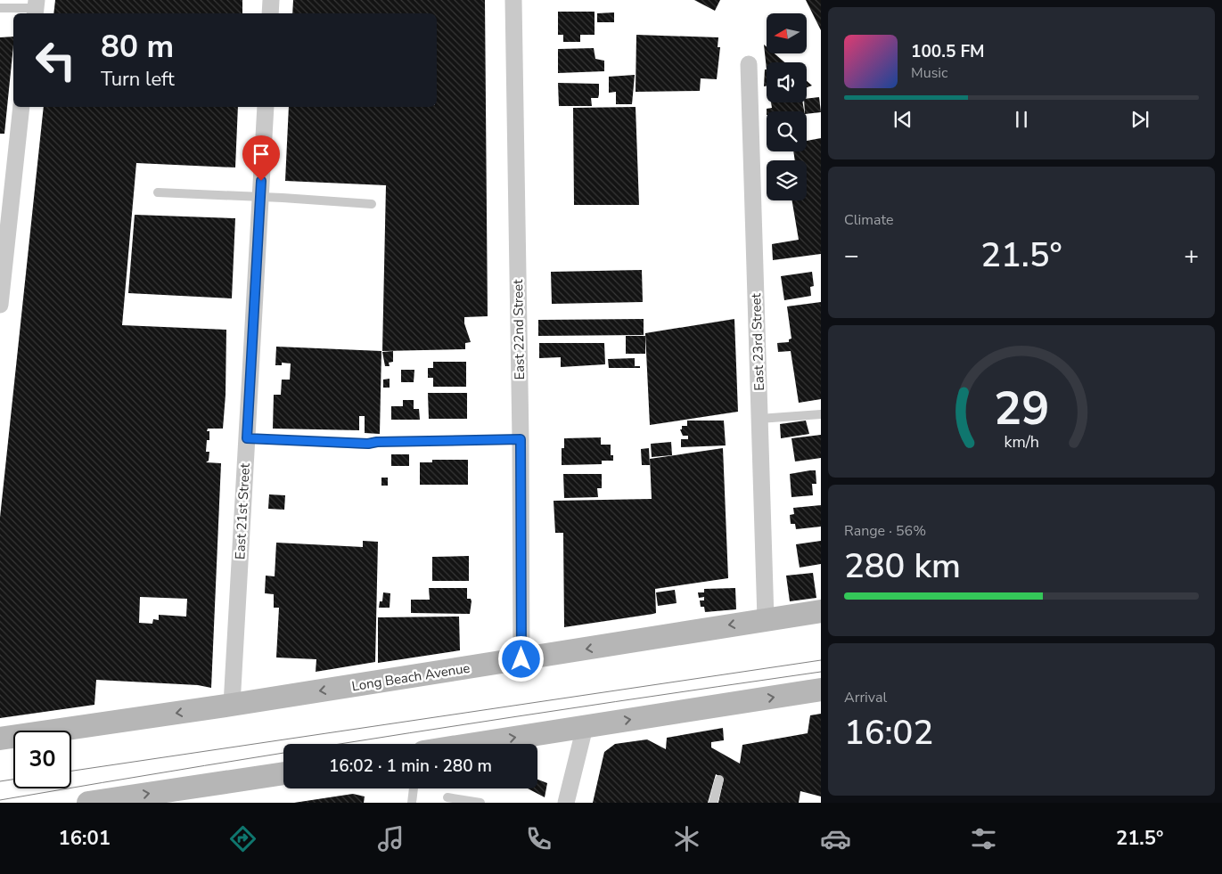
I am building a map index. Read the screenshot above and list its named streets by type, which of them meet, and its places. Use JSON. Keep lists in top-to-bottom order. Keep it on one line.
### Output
{"streets":{"main road":["Long Beach Avenue"],"street":["East 22nd Street","East 23rd Street","East 21st Street"]},"crossings":[["East 22nd Street","Long Beach Avenue"],["East 23rd Street","Long Beach Avenue"],["East 21st Street","Long Beach Avenue"]],"north":"left","page":{"turn":["80 m","Turn left"],"song":["100.5 FM","Music"],"tile":["Climate",["Range · 56%","280 km"],["Arrival","16:02"]],"heat":["−","21.5°","+"],"limit":"30","trip":"16:02 · 1 min · 280 m","tabs":["16:01","21.5°"],"gauge":["29","km/h"]}}
